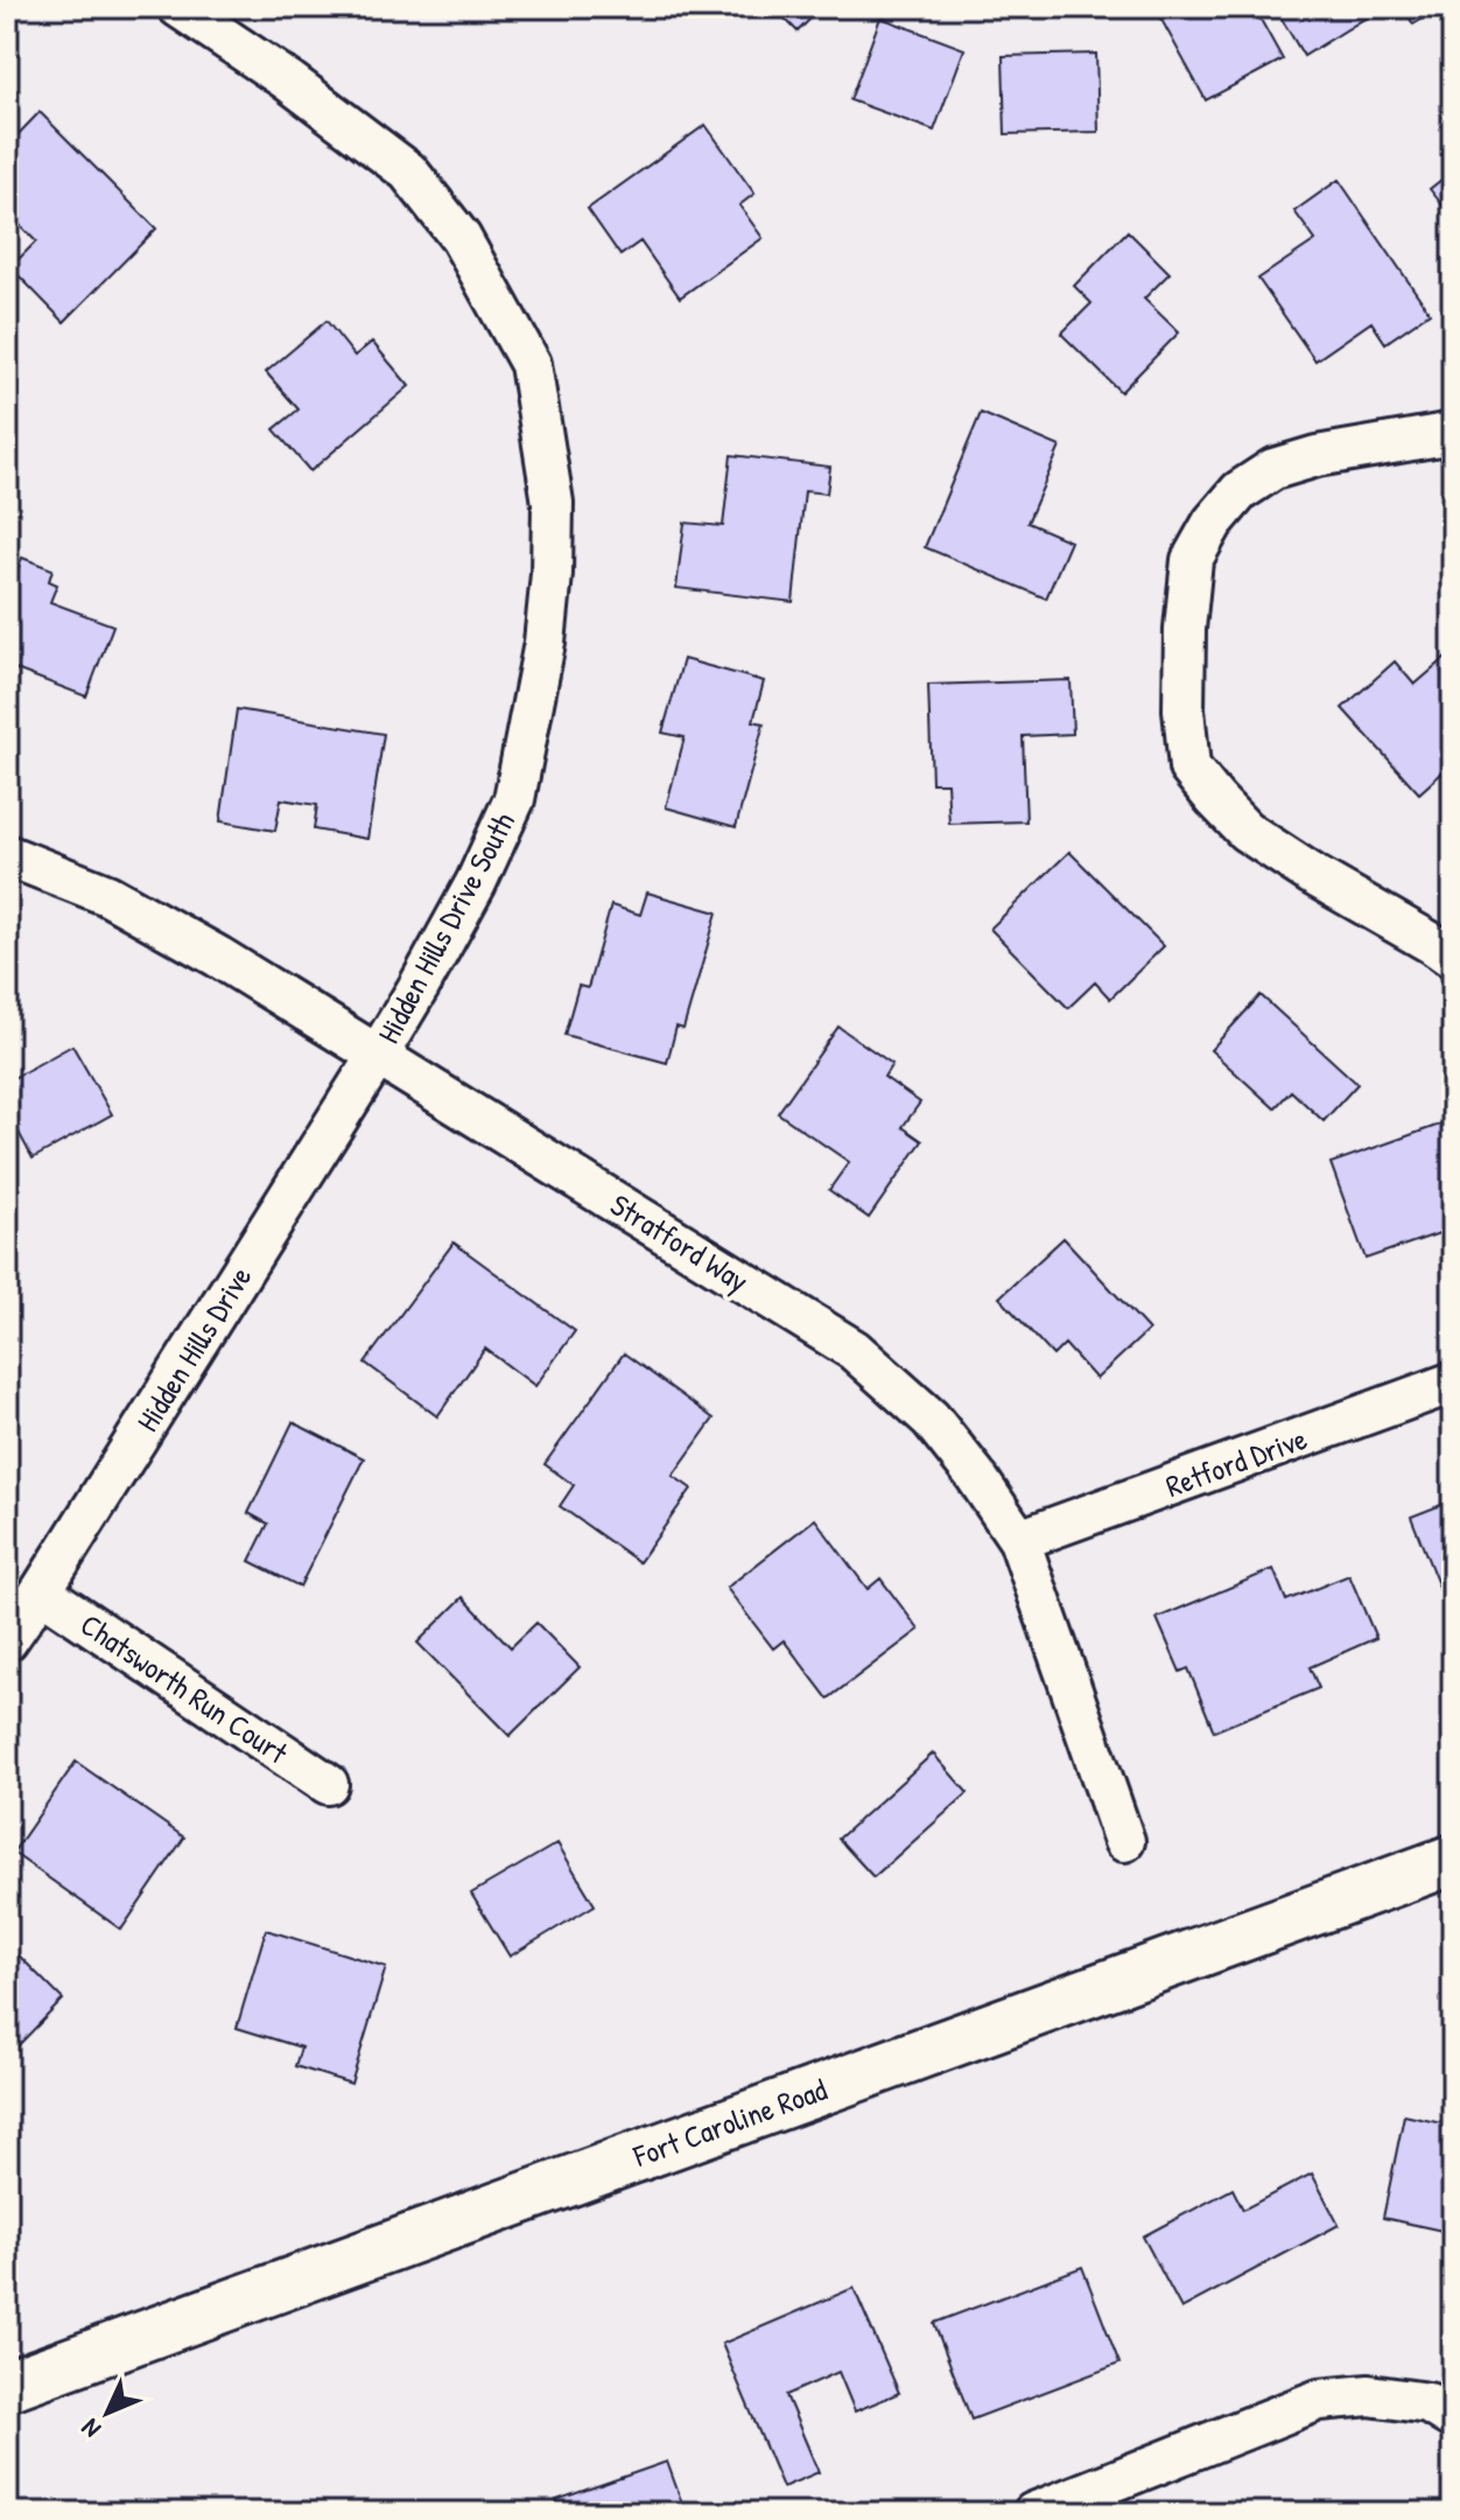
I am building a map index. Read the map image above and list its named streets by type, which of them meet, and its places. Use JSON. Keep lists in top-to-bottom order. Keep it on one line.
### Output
{"streets":{"street":["Hidden Hills Drive South","Stratford Way","Hidden Hills Drive","Retford Drive","Chatsworth Run Court","Fort Caroline Road"]},"crossings":[["Hidden Hills Drive South","Stratford Way"],["Hidden Hills Drive South","Hidden Hills Drive"],["Stratford Way","Hidden Hills Drive"],["Stratford Way","Retford Drive"],["Hidden Hills Drive","Chatsworth Run Court"]],"north":"bottom left"}
